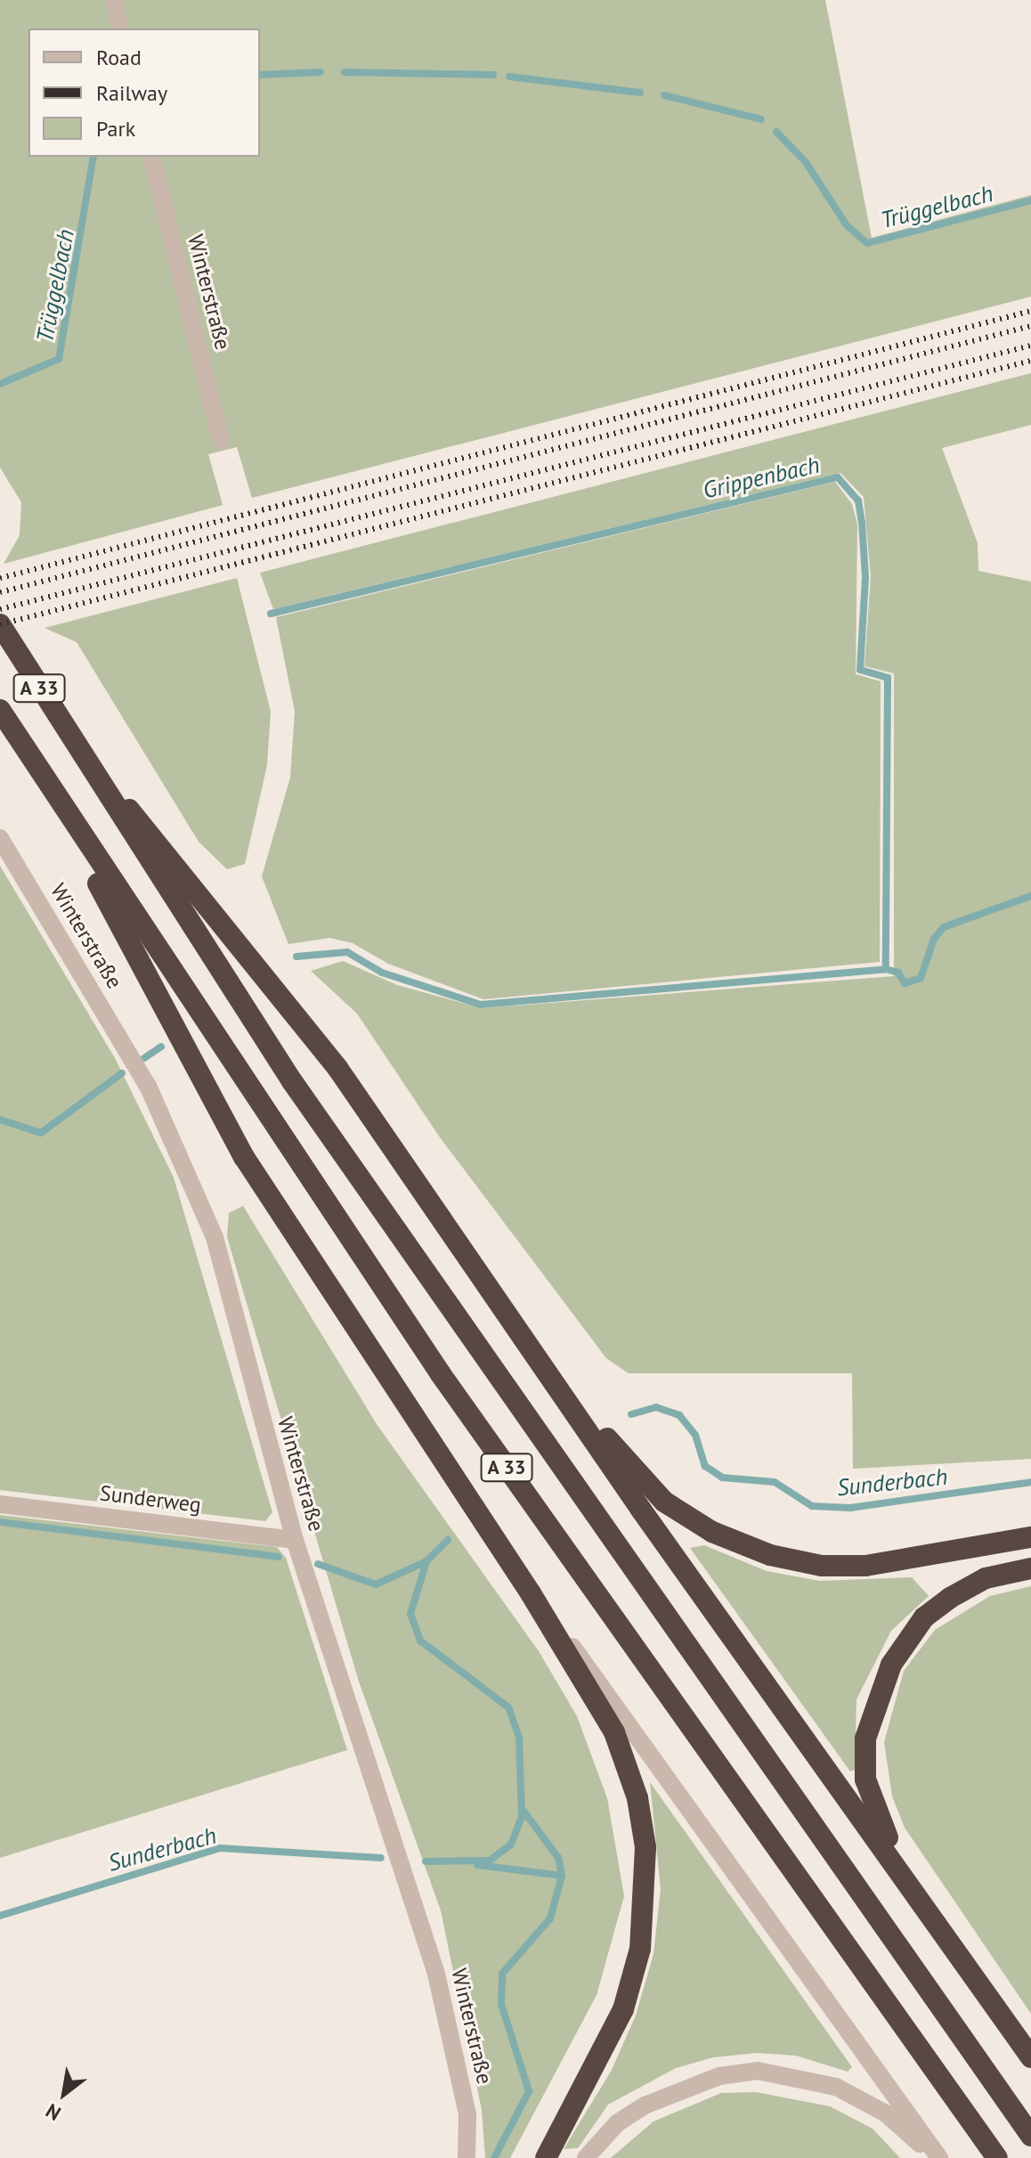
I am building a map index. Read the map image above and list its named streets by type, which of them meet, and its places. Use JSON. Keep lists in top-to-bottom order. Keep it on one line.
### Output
{"streets":{"highway":["A 33"],"street":["Winterstraße","Sunderweg"]},"crossings":[["Winterstraße","Sunderweg"]],"water":["Trüggelbach","Grippenbach","Sunderbach"],"legend":["Road","Railway","Park"],"north":"bottom left"}
